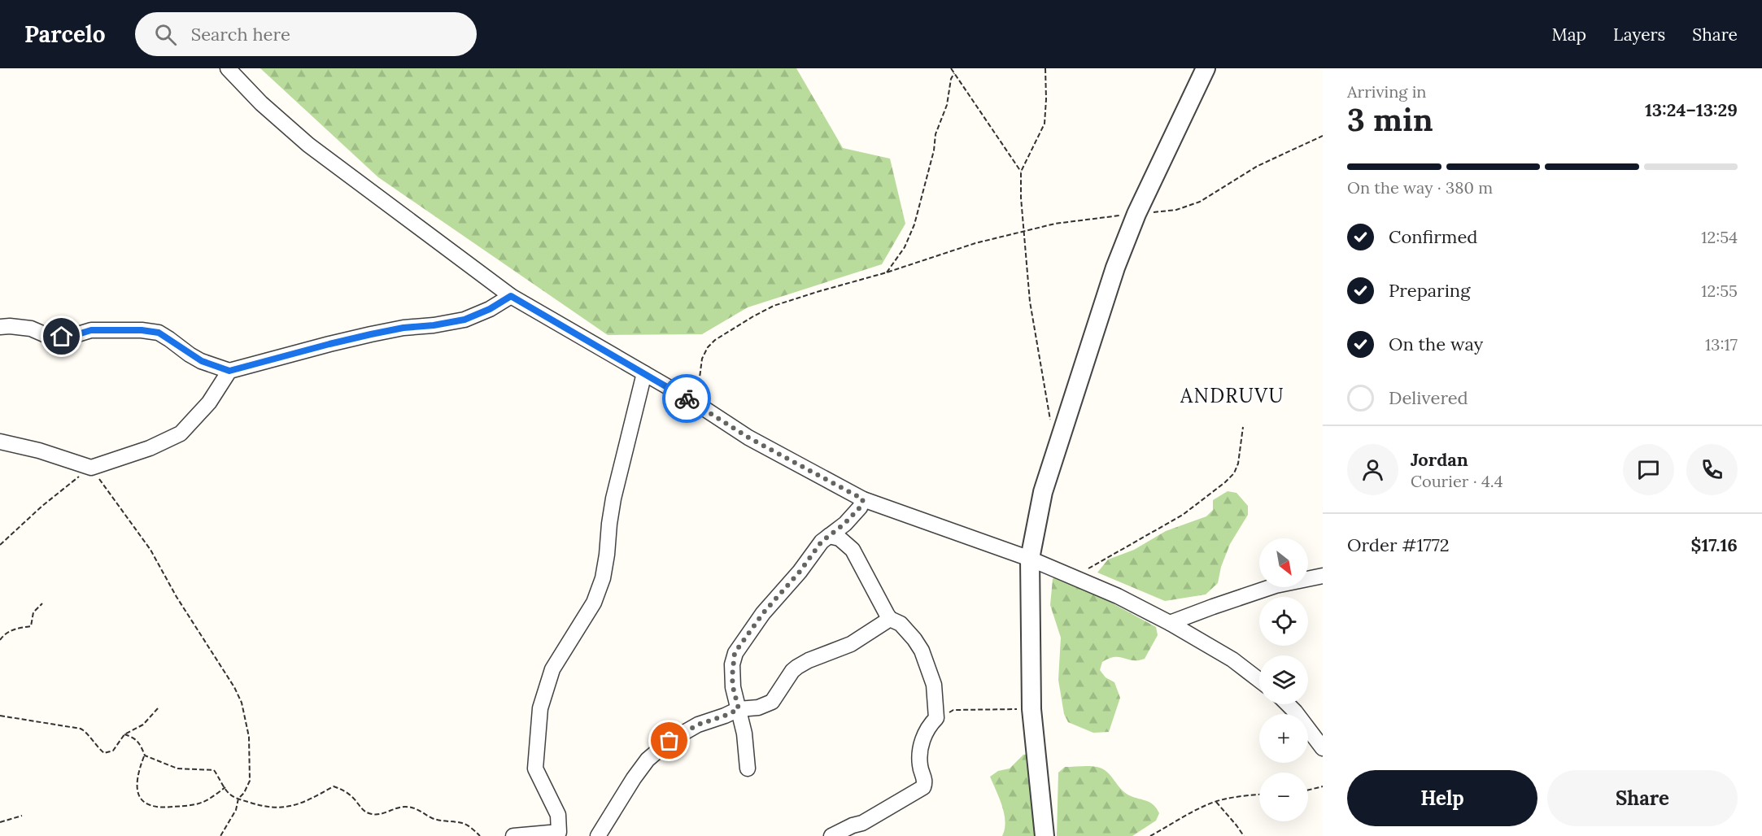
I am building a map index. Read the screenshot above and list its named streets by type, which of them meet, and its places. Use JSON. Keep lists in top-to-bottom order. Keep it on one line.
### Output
{"districts":["ANDRUVU"],"north":"bottom right","page":{"header":"Parcelo","search":"Search here","nav":["Map","Layers","Share"],"heading":["3 min","Arriving in","13:24–13:29"],"panel":["Jordan","Courier · 4.4","Order #1772","$17.16"],"bar":"On the way · 380 m","list":[["Confirmed","12:54"],["Preparing","12:55"],["On the way","13:17"],"Delivered"],"map_buttons":["+","−"],"buttons":["Help","Share"]}}
